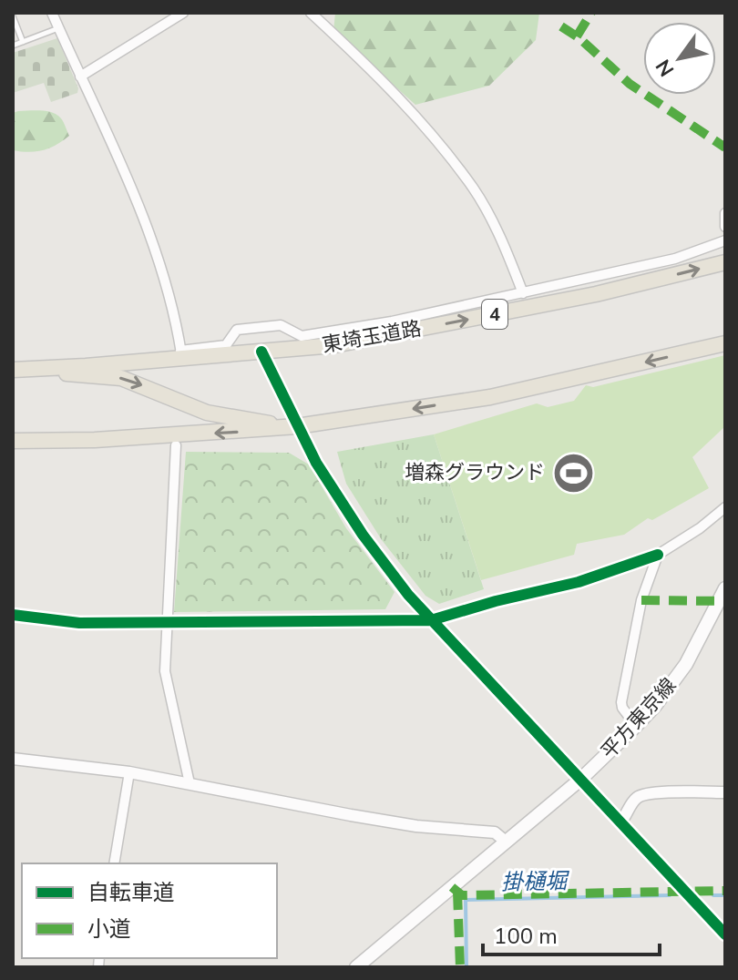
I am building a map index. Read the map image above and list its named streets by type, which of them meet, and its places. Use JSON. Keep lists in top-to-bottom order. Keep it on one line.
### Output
{"streets":{"highway":["4","東埼玉道路"],"main road":["平方東京線"]},"water":["掛樋堀"],"places":{"sports":["増森グラウンド"]},"legend":["自転車道","小道"],"scale_bar":"100 m","north":"bottom left"}
